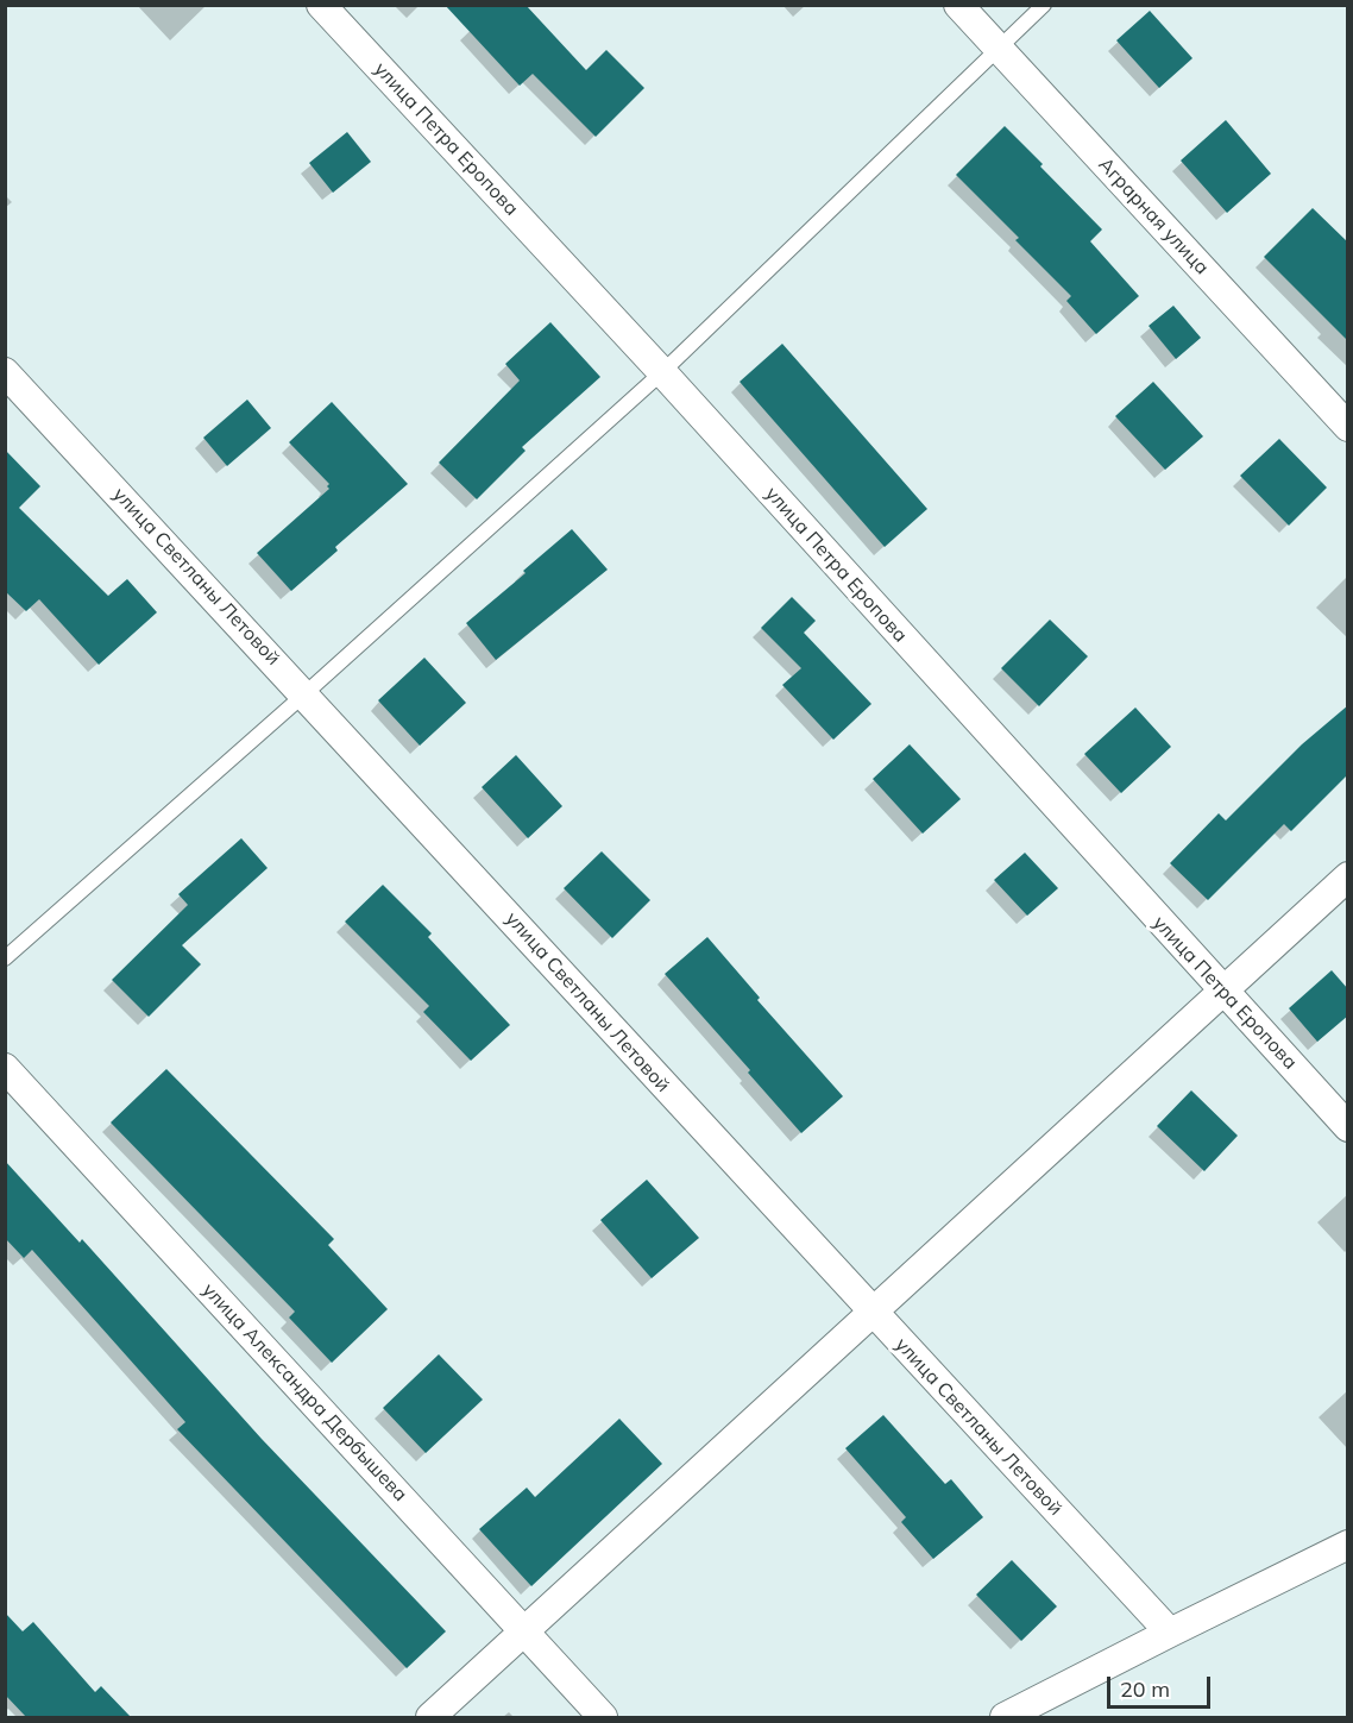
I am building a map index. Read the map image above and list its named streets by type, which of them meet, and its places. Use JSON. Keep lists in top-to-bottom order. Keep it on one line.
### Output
{"streets":{"street":["улица Петра Еропова","Аграрная улица","улица Светланы Летовой","улица Александра Дербышева"]},"scale_bar":"20 m"}
